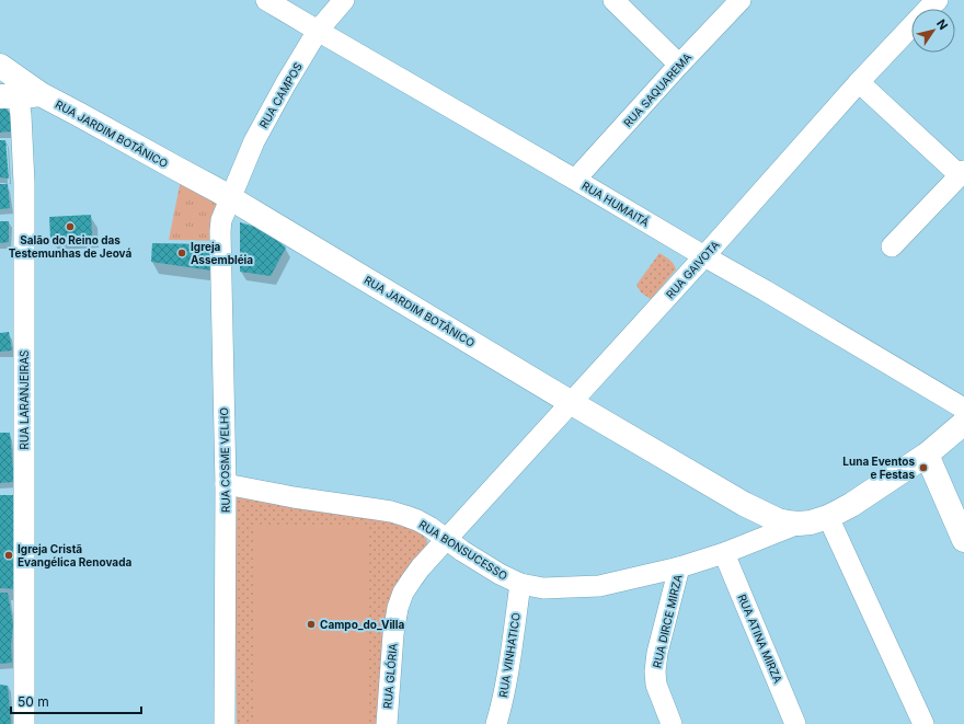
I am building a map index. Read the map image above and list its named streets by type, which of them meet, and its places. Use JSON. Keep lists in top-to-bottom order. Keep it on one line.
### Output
{"streets":{"main road":["RUA JARDIM BOTÂNICO"],"street":["RUA SAQUAREMA","RUA CAMPOS","RUA HUMAITÁ","RUA GAIVOTA","RUA LARANJEIRAS","RUA COSME VELHO","RUA BONSUCESSO","RUA DIRCE MIRZA","RUA ATINA MIRZA","RUA VINHATICO","RUA GLÓRIA"]},"crossings":[["RUA SAQUAREMA","RUA HUMAITÁ"],["RUA CAMPOS","RUA JARDIM BOTÂNICO"],["RUA CAMPOS","RUA HUMAITÁ"],["RUA CAMPOS","RUA COSME VELHO"],["RUA JARDIM BOTÂNICO","RUA GAIVOTA"],["RUA JARDIM BOTÂNICO","RUA LARANJEIRAS"],["RUA JARDIM BOTÂNICO","RUA COSME VELHO"],["RUA JARDIM BOTÂNICO","RUA BONSUCESSO"],["RUA HUMAITÁ","RUA GAIVOTA"],["RUA GAIVOTA","RUA BONSUCESSO"],["RUA GAIVOTA","RUA GLÓRIA"],["RUA COSME VELHO","RUA BONSUCESSO"],["RUA BONSUCESSO","RUA DIRCE MIRZA"],["RUA BONSUCESSO","RUA ATINA MIRZA"],["RUA BONSUCESSO","RUA VINHATICO"],["RUA BONSUCESSO","RUA GLÓRIA"]],"places":["Salão do Reino das Testemunhas de Jeová","Igreja Assembléia","Luna Eventos e Festas","Igreja Cristã Evangélica Renovada","Campo_do_Villa"],"scale_bar":"50 m","north":"top right"}
